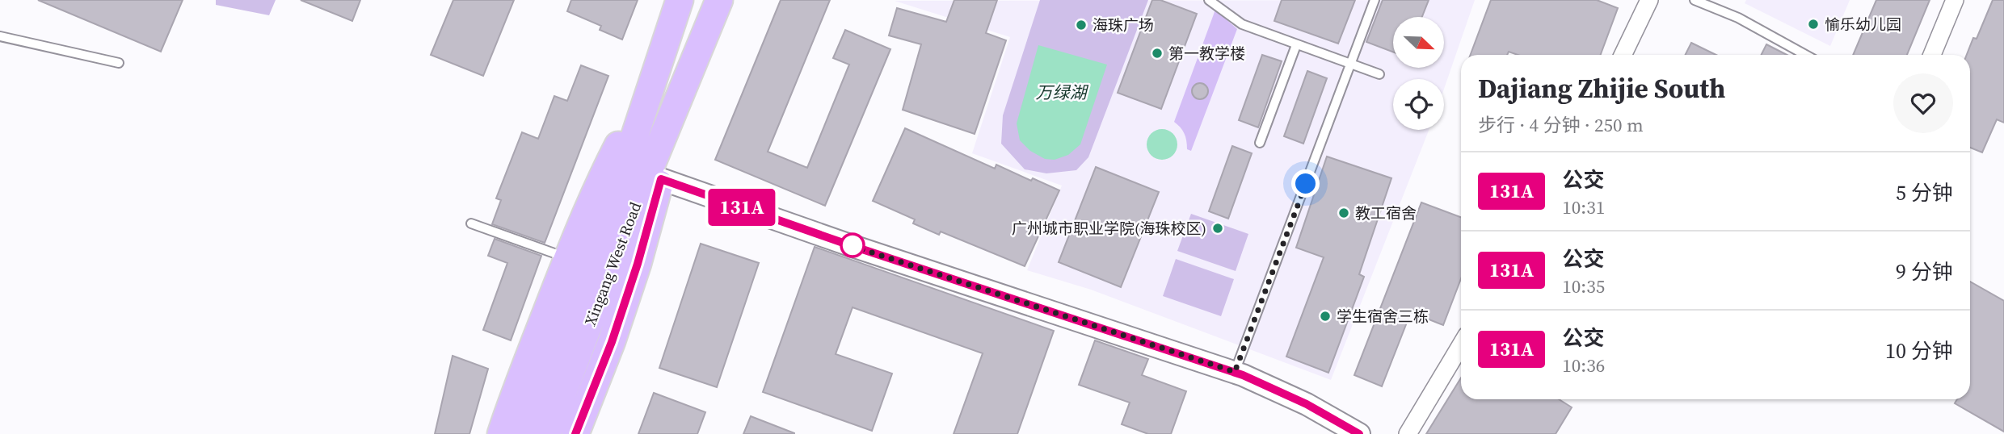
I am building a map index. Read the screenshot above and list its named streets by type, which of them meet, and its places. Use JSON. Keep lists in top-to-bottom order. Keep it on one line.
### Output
{"streets":{"main road":["Xingang West Road"]},"water":["万绿湖"],"places":["愉乐幼儿园","海珠广场","第一教学楼","教工宿舍","广州城市职业学院(海珠校区)","学生宿舍三栋"],"lines":["bus line 131A"],"north":"bottom right","page":{"on_map":"131A","heading":["Dajiang Zhijie South","步行 · 4 分钟 · 250 m"],"list":[{"mark":"131A","name":"公交","note":"10:31","value":"5 分钟"},{"mark":"131A","name":"公交","note":"10:35","value":"9 分钟"},{"mark":"131A","name":"公交","note":"10:36","value":"10 分钟"}]}}
